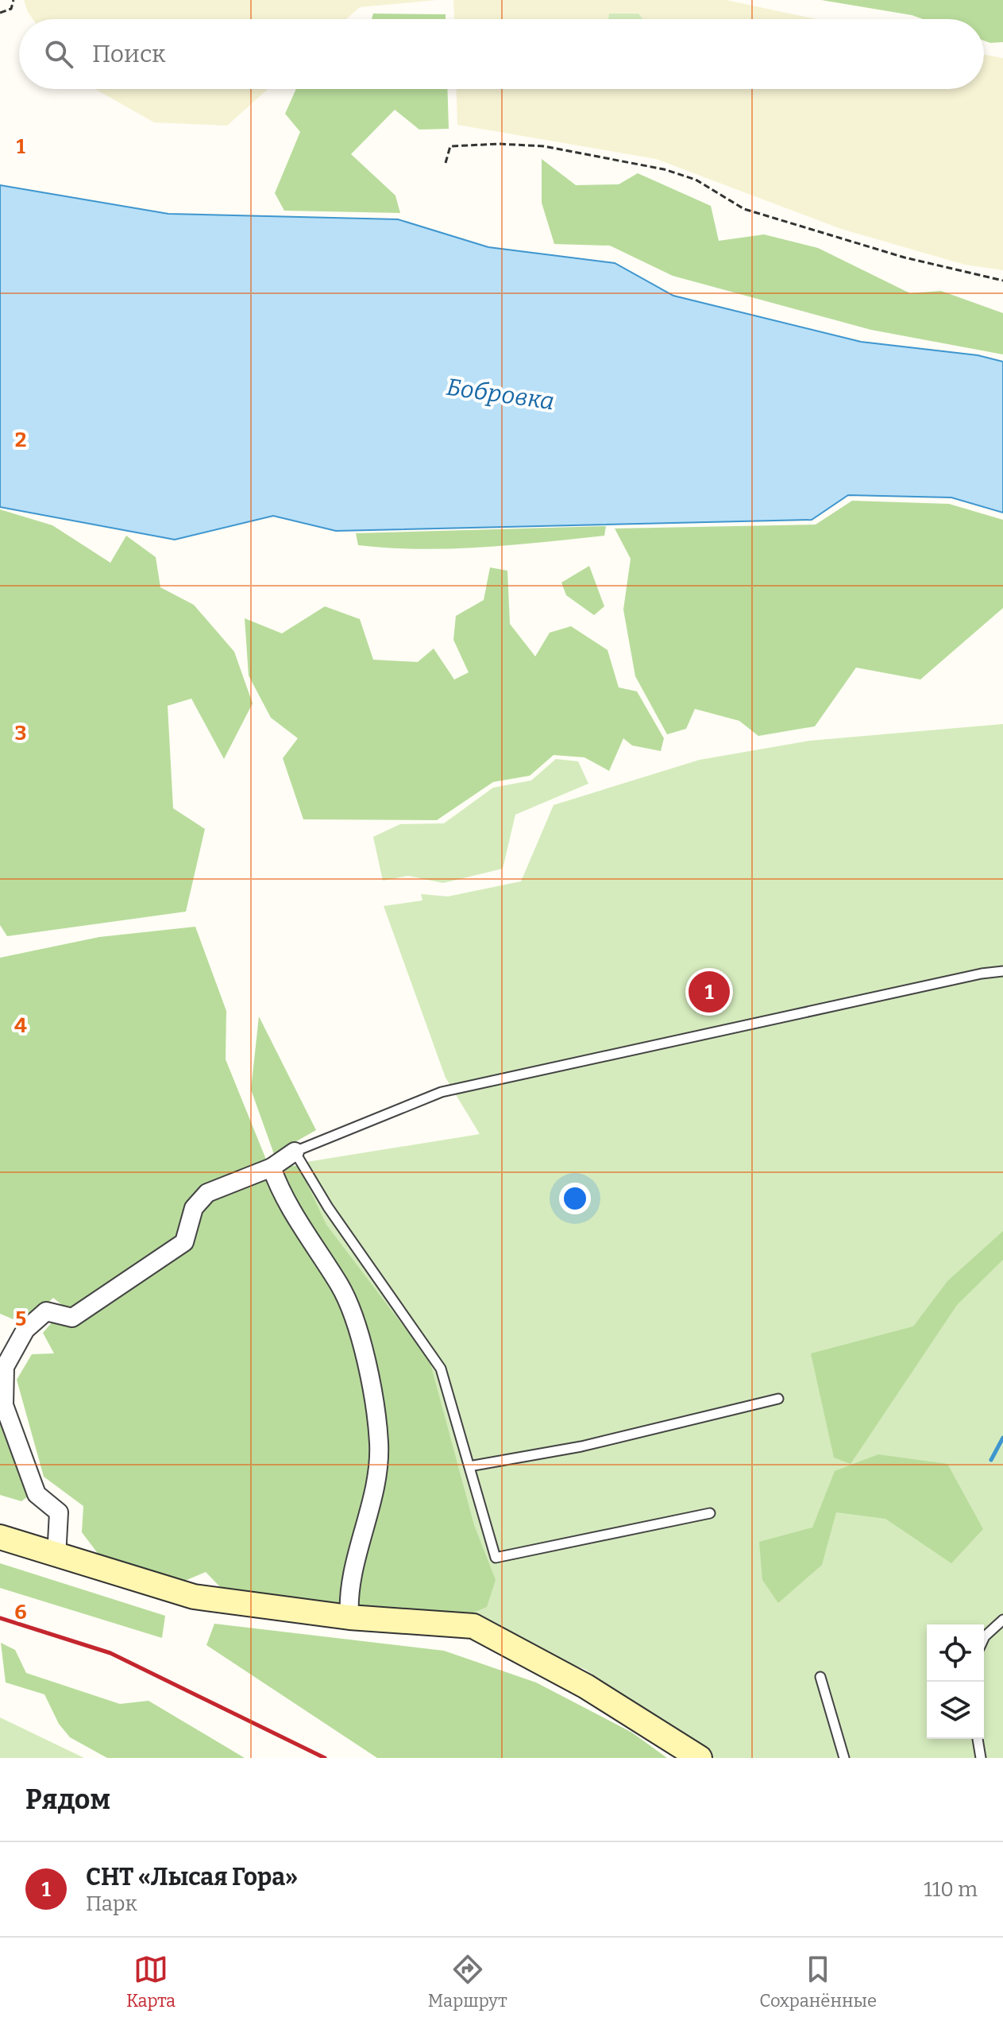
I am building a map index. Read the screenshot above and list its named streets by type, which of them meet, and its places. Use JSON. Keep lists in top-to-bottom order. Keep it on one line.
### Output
{"water":["Бобровка"],"page":{"search":"Поиск","pins":"1","heading":"Рядом","list":[{"mark":"1","name":"СНТ «Лысая Гора»","note":"Парк","value":"110 m"}],"nav":["Карта","Маршрут","Сохранённые"]},"grid":{"rows":["1","2","3","4","5","6"]}}
